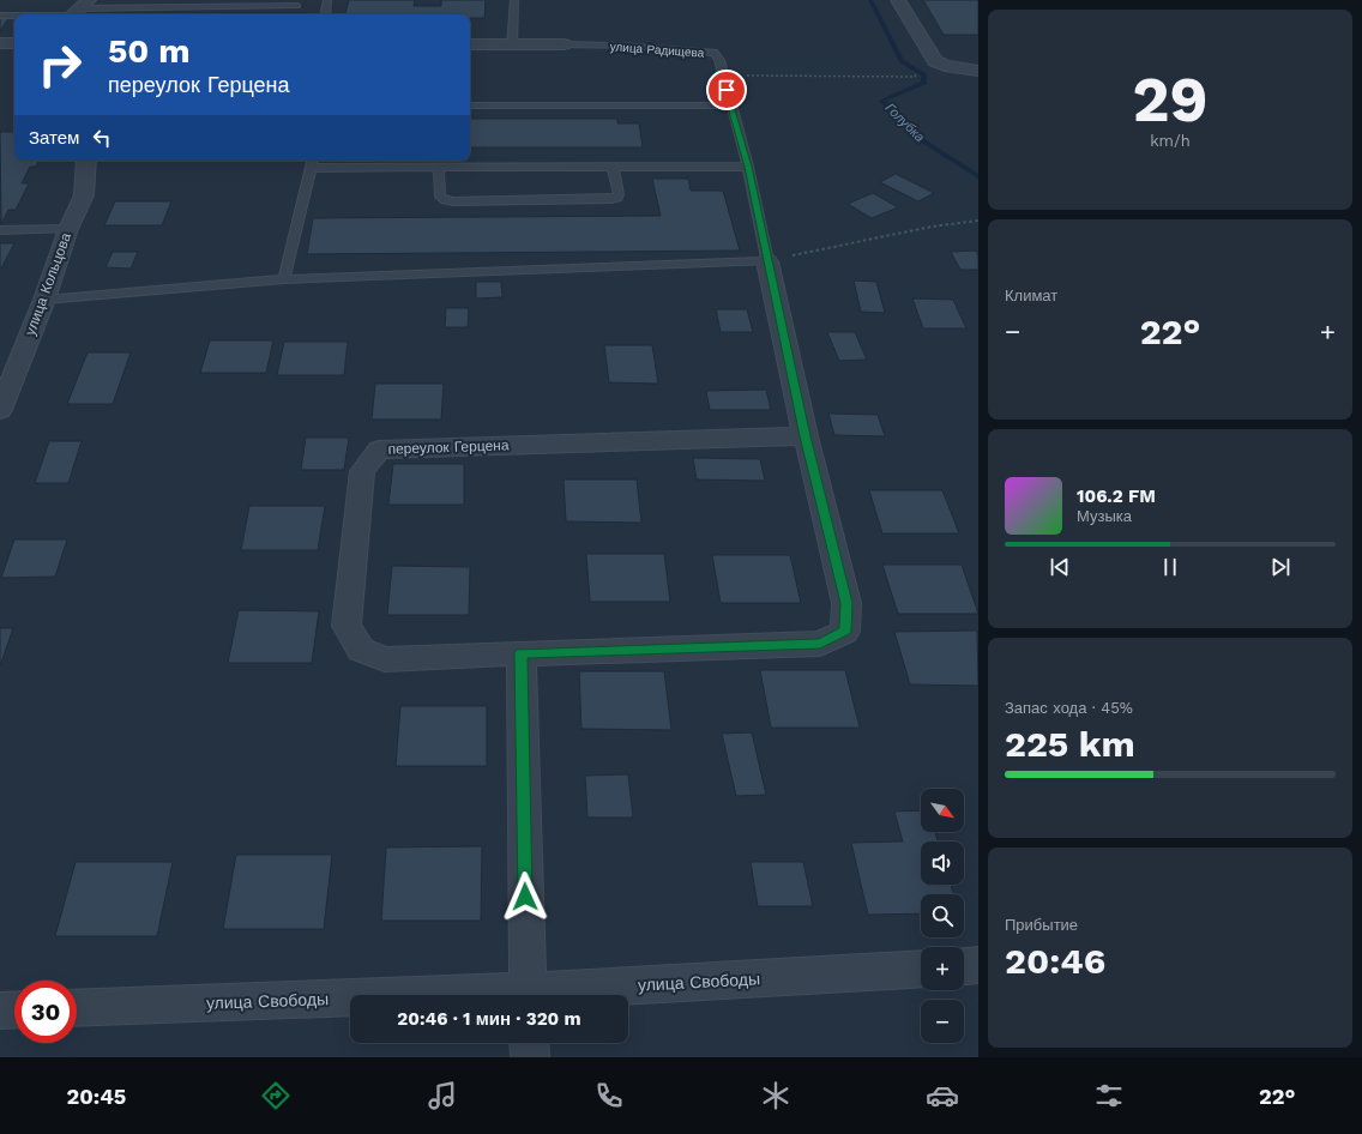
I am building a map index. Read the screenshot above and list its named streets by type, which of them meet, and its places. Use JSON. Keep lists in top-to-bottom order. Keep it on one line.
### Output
{"streets":{"street":["улица Радищева","улица Кольцова","переулок Герцена","улица Свободы"]},"water":["Голубка"],"north":"bottom right","page":{"tile":[["29","km/h"],"Климат",["Запас хода · 45%","225 km"],["Прибытие","20:46"]],"turn":["50 m","переулок Герцена"],"then":"Затем","heat":["−","22°","+"],"song":["106.2 FM","Музыка"],"map_buttons":["+","−"],"limit":"30","trip":"20:46 · 1 мин · 320 m","tabs":["20:45","22°"]}}
